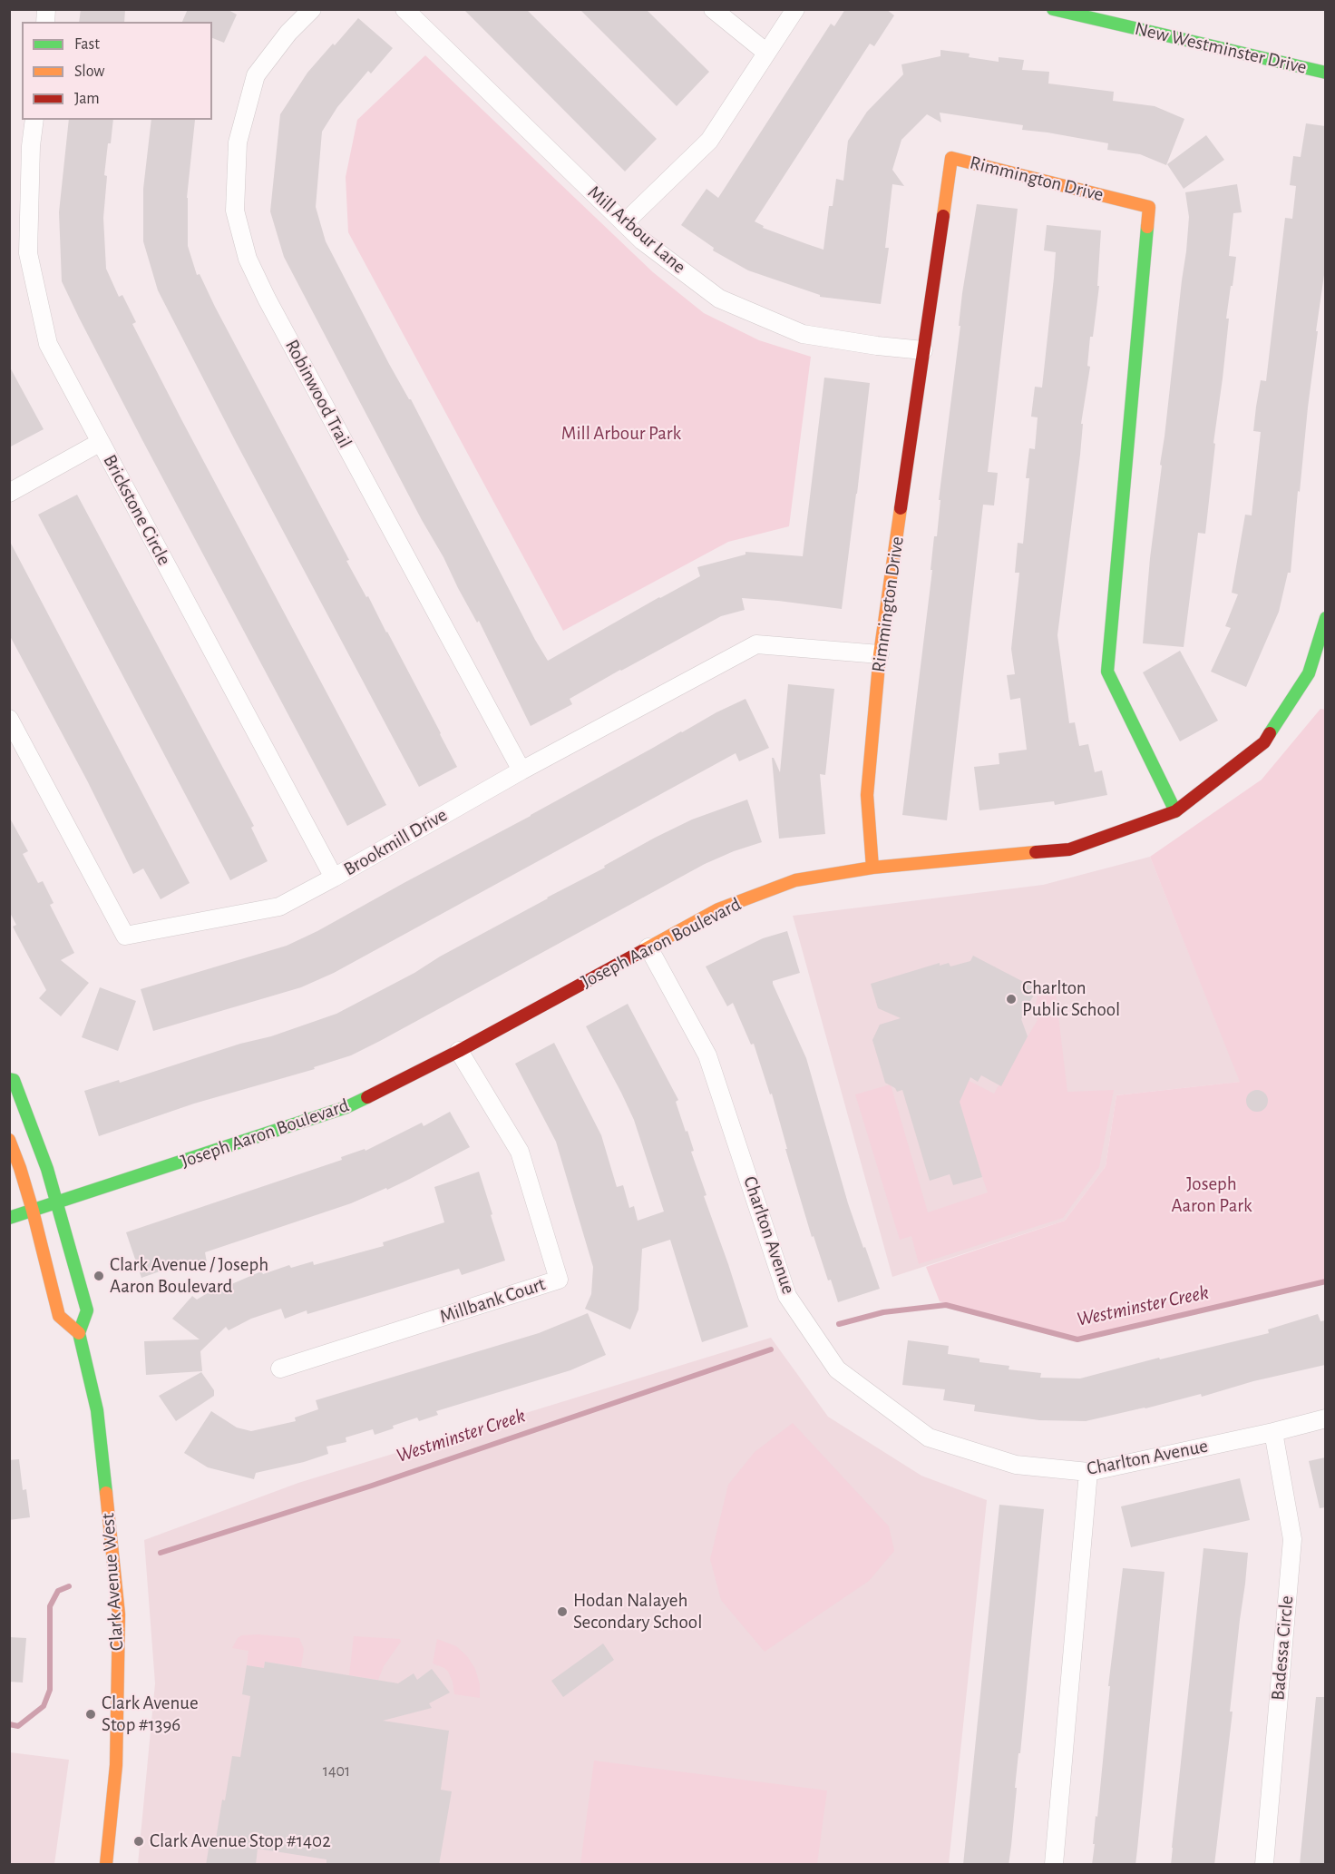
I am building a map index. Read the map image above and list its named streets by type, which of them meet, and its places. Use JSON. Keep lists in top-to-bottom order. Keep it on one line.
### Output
{"streets":{"street":["New Westminster Drive","Rimmington Drive","Mill Arbour Lane","Robinwood Trail","Brickstone Circle","Brookmill Drive","Joseph Aaron Boulevard","Charlton Avenue","Millbank Court","Clark Avenue West","Badessa Circle"]},"crossings":[["Rimmington Drive","Mill Arbour Lane"],["Rimmington Drive","Brookmill Drive"],["Rimmington Drive","Joseph Aaron Boulevard"],["Robinwood Trail","Brookmill Drive"],["Brickstone Circle","Brookmill Drive"],["Joseph Aaron Boulevard","Charlton Avenue"],["Joseph Aaron Boulevard","Millbank Court"],["Joseph Aaron Boulevard","Clark Avenue West"],["Charlton Avenue","Badessa Circle"]],"water":["Westminster Creek"],"parks":["Mill Arbour Park","Joseph Aaron Park"],"places":["Charlton Public School","Clark Avenue / Joseph Aaron Boulevard","Hodan Nalayeh Secondary School","Clark Avenue Stop #1396","Clark Avenue Stop #1402"],"house_numbers":["1401"],"legend":["Fast","Slow","Jam"]}
